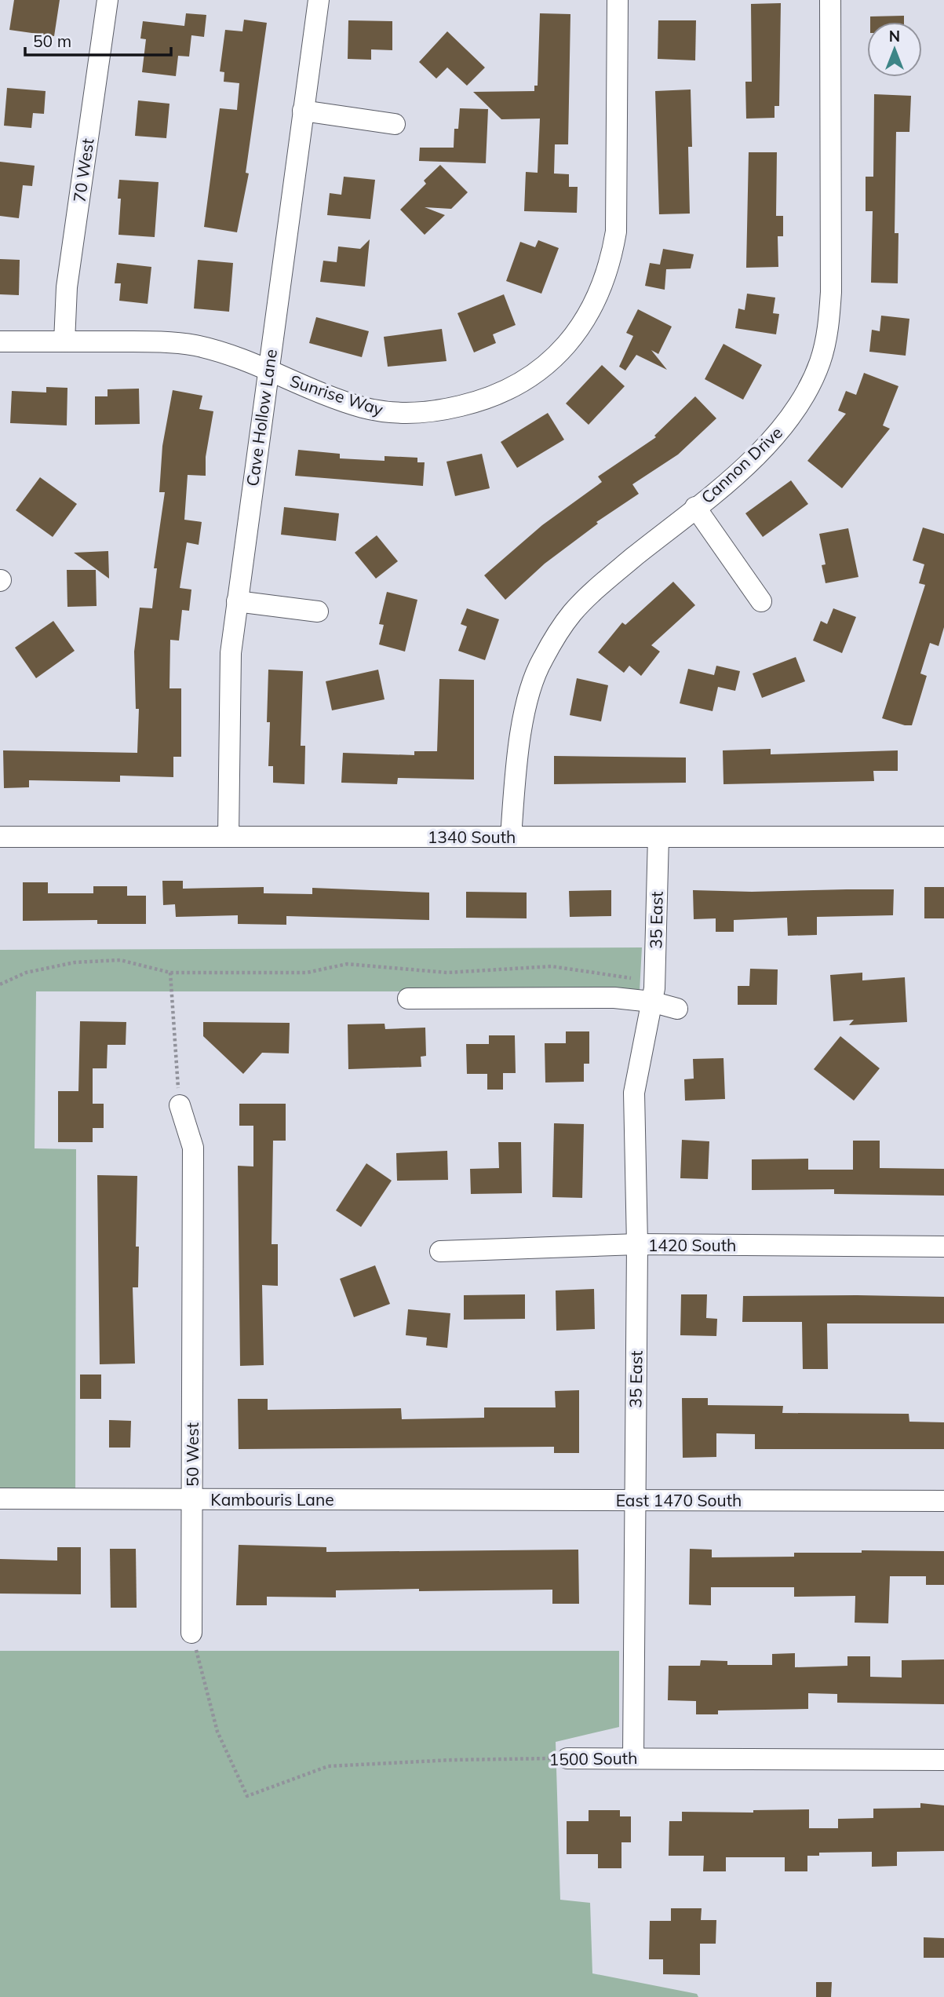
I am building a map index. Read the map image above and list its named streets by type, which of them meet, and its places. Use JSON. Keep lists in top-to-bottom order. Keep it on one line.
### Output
{"streets":{"street":["70 West","Sunrise Way","Cave Hollow Lane","Cannon Drive","1340 South","35 East","1420 South","50 West","Kambouris Lane","East 1470 South","1500 South"]},"crossings":[["70 West","Sunrise Way"],["Sunrise Way","Cave Hollow Lane"],["Cave Hollow Lane","1340 South"],["Cannon Drive","1340 South"],["1340 South","35 East"],["35 East","1420 South"],["35 East","East 1470 South"],["35 East","1500 South"],["50 West","Kambouris Lane"],["50 West","1500 South"],["Kambouris Lane","East 1470 South"]],"scale_bar":"50 m","north":"top"}
